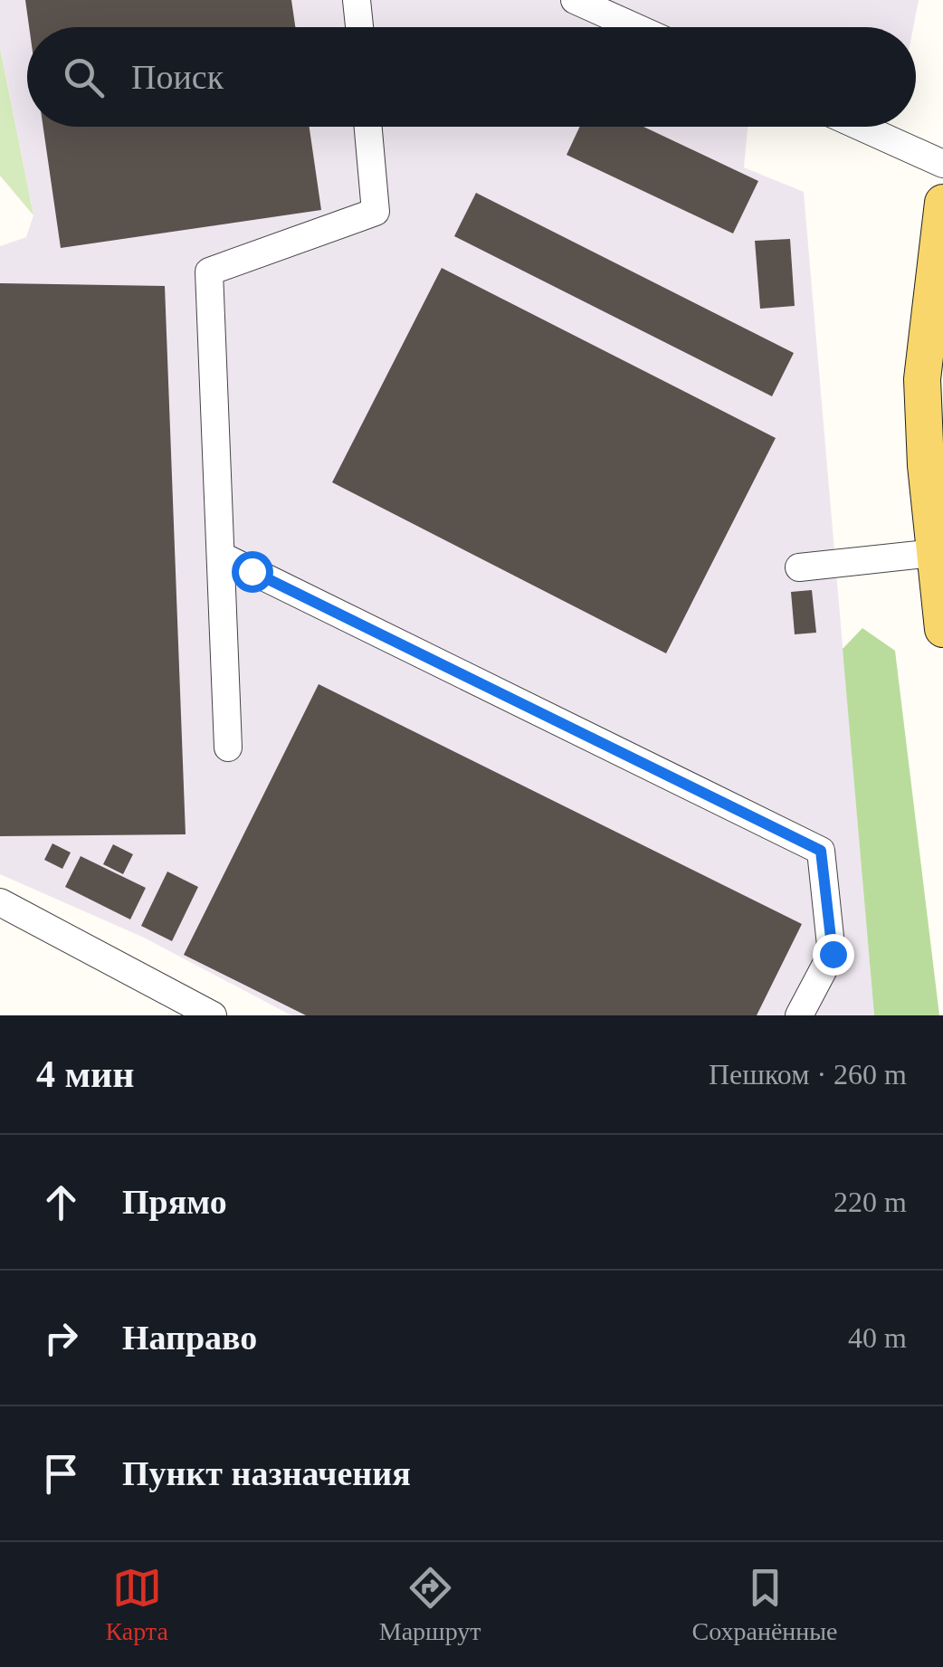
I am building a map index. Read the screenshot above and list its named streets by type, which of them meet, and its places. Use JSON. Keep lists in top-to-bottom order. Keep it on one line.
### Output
{"page":{"search":"Поиск","heading":["4 мин","Пешком · 260 m"],"list":[["Прямо","220 m"],["Направо","40 m"],"Пункт назначения"],"nav":["Карта","Маршрут","Сохранённые"]}}
